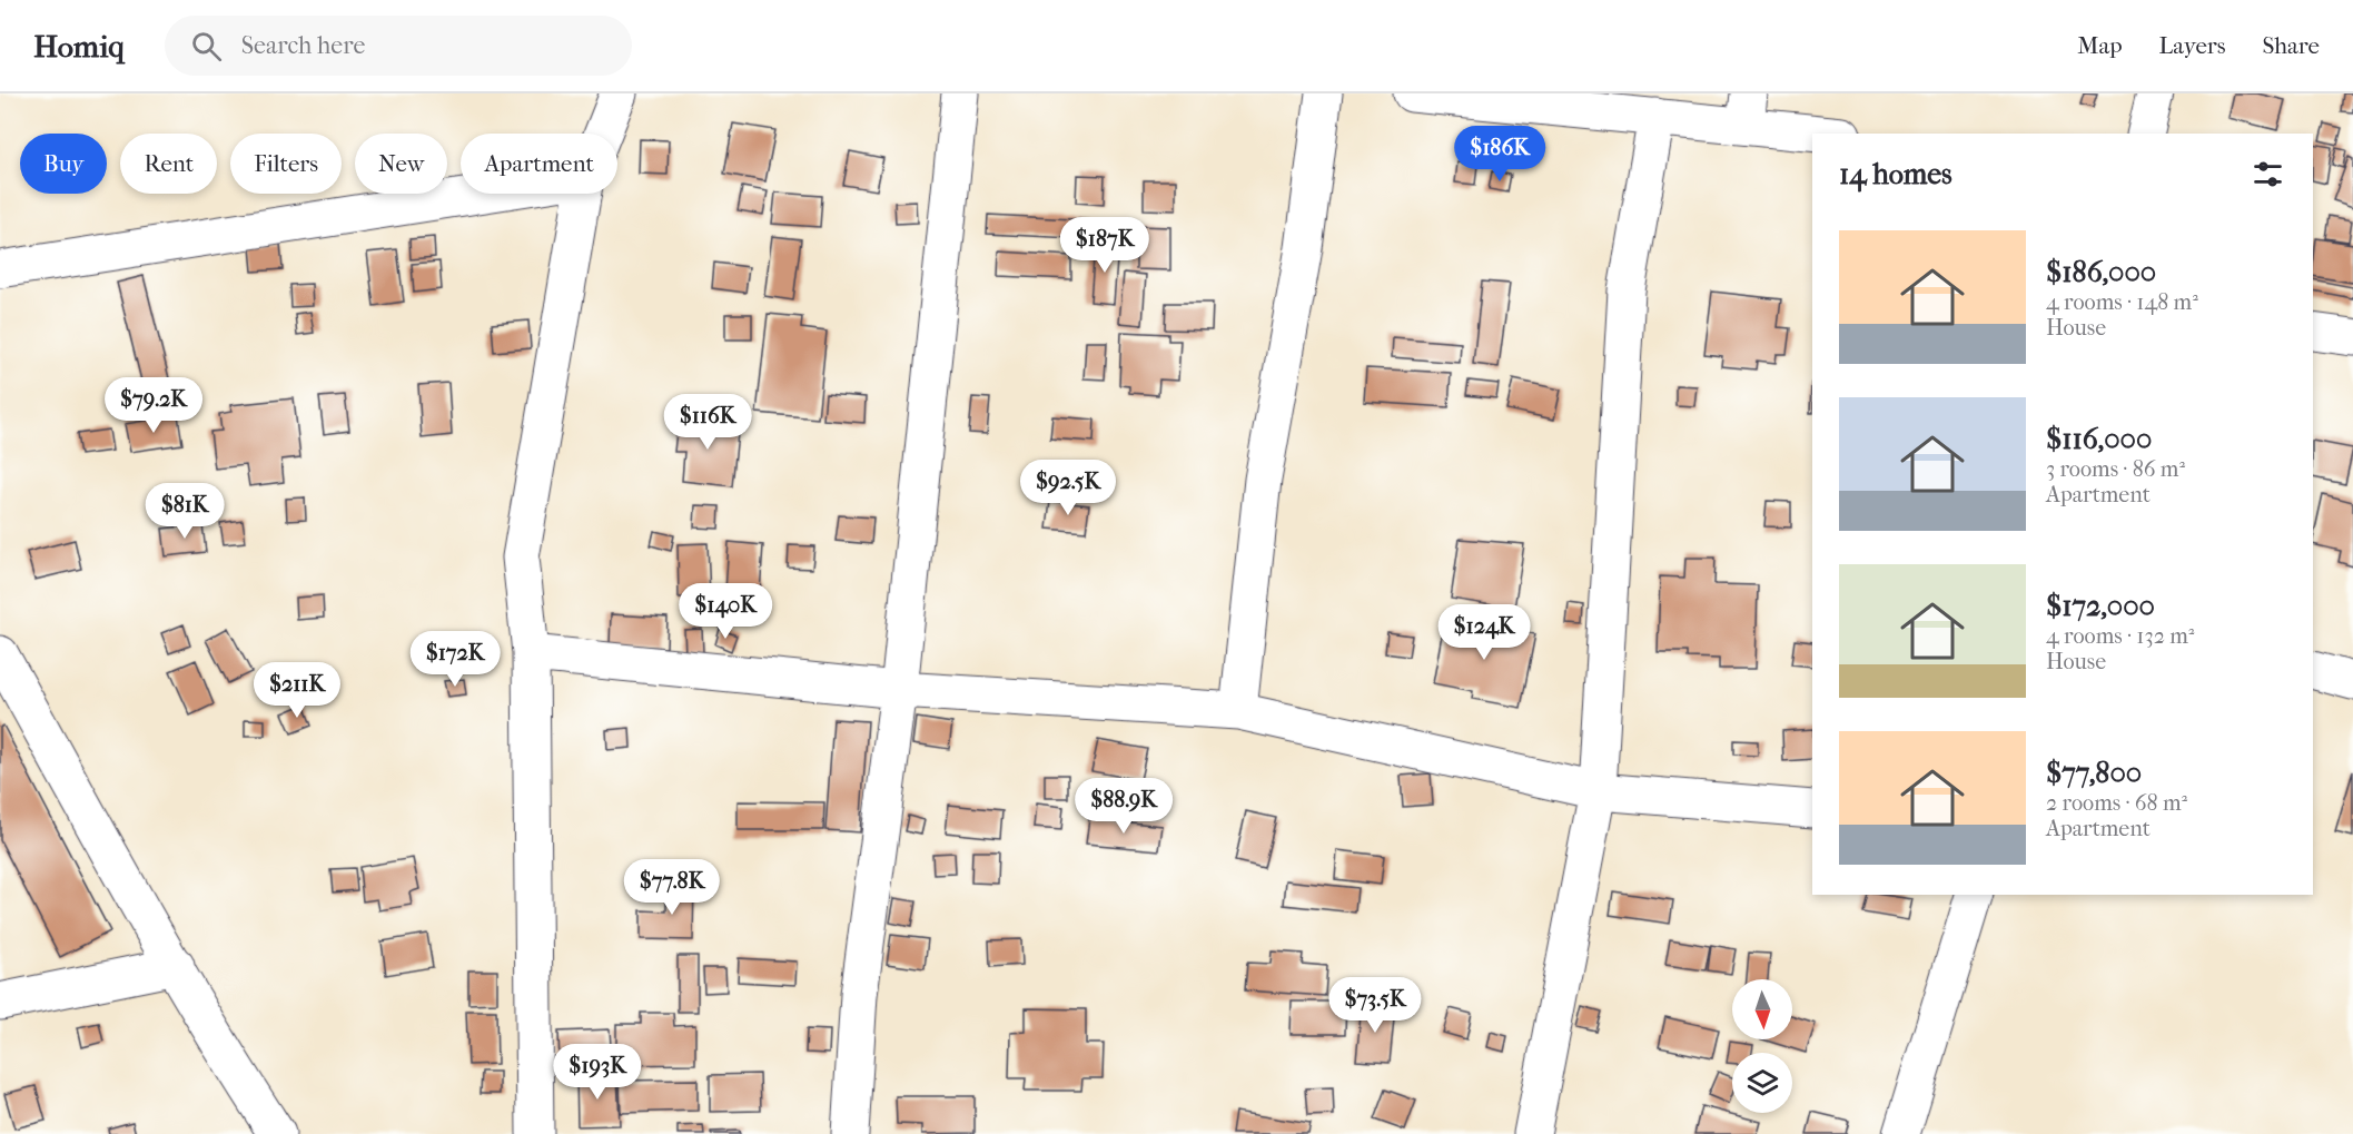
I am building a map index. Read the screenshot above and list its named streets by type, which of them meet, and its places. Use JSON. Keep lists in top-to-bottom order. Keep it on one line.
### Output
{"north":"bottom","page":{"header":"Homiq","search":"Search here","nav":["Map","Layers","Share"],"price":["$186K","$187K","$79.2K","$116K","$92.5K","$81K","$140K","$124K","$172K","$211K","$88.9K","$77.8K","$73.5K","$193K"],"chip":["Buy","Rent","Filters","New","Apartment"],"heading":"14 homes","list":[{"name":"$186,000","note":"4 rooms · 148 m² · House"},{"name":"$116,000","note":"3 rooms · 86 m² · Apartment"},{"name":"$172,000","note":"4 rooms · 132 m² · House"},{"name":"$77,800","note":"2 rooms · 68 m² · Apartment"}]}}
